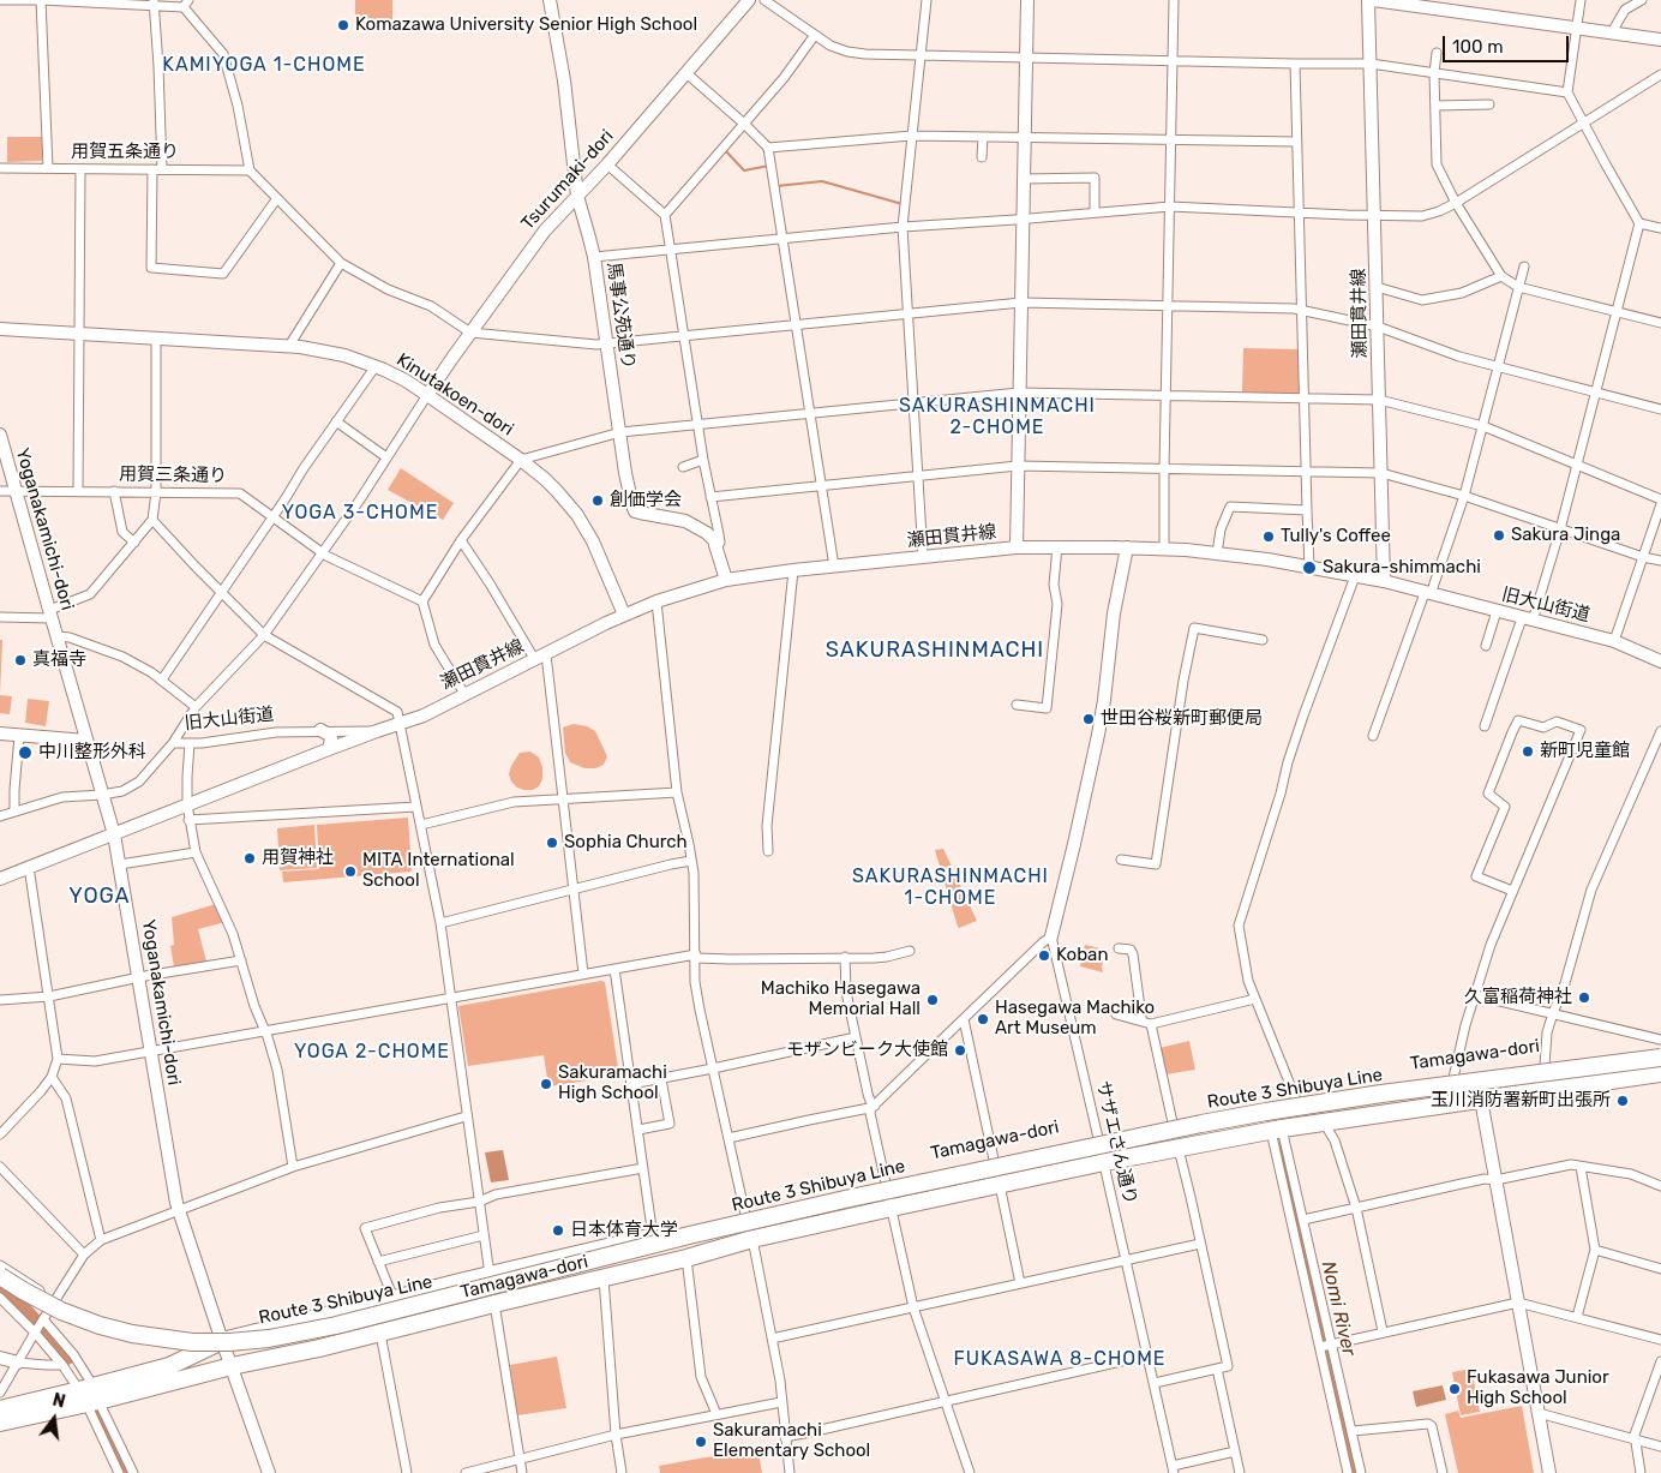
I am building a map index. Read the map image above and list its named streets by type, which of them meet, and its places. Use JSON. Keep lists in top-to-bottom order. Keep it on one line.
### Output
{"streets":{"highway":["Tamagawa-dori","Route 3 Shibuya Line"],"street":["用賀五条通り","Tsurumaki-dori","瀬田貫井線","馬事公苑通り","Kinutakoen-dori","用賀三条通り","Yoganakamichi-dori","旧大山街道","サザエさん通り"]},"crossings":[["Tsurumaki-dori","馬事公苑通り"],["Tsurumaki-dori","Kinutakoen-dori"],["瀬田貫井線","Kinutakoen-dori"],["瀬田貫井線","Yoganakamichi-dori"],["瀬田貫井線","旧大山街道"],["用賀三条通り","Yoganakamichi-dori"],["Yoganakamichi-dori","旧大山街道"],["Yoganakamichi-dori","Tamagawa-dori"],["Tamagawa-dori","サザエさん通り"]],"districts":["KAMIYOGA 1-CHOME","SAKURASHINMACHI 2-CHOME","YOGA 3-CHOME","SAKURASHINMACHI","SAKURASHINMACHI 1-CHOME","YOGA","YOGA 2-CHOME","FUKASAWA 8-CHOME"],"water":["Nomi River"],"places":["Komazawa University Senior High School","創価学会","Sakura Jinga","Tully's Coffee","Sakura-shimmachi","真福寺","世田谷桜新町郵便局","新町児童館","中川整形外科","Sophia Church","用賀神社","MITA International School","Koban","久富稲荷神社","Machiko Hasegawa Memorial Hall","Hasegawa Machiko Art Museum","モザンビーク大使館","Sakuramachi High School","玉川消防署新町出張所","日本体育大学","Fukasawa Junior High School","Sakuramachi Elementary School"],"scale_bar":"100 m","north":"top"}
